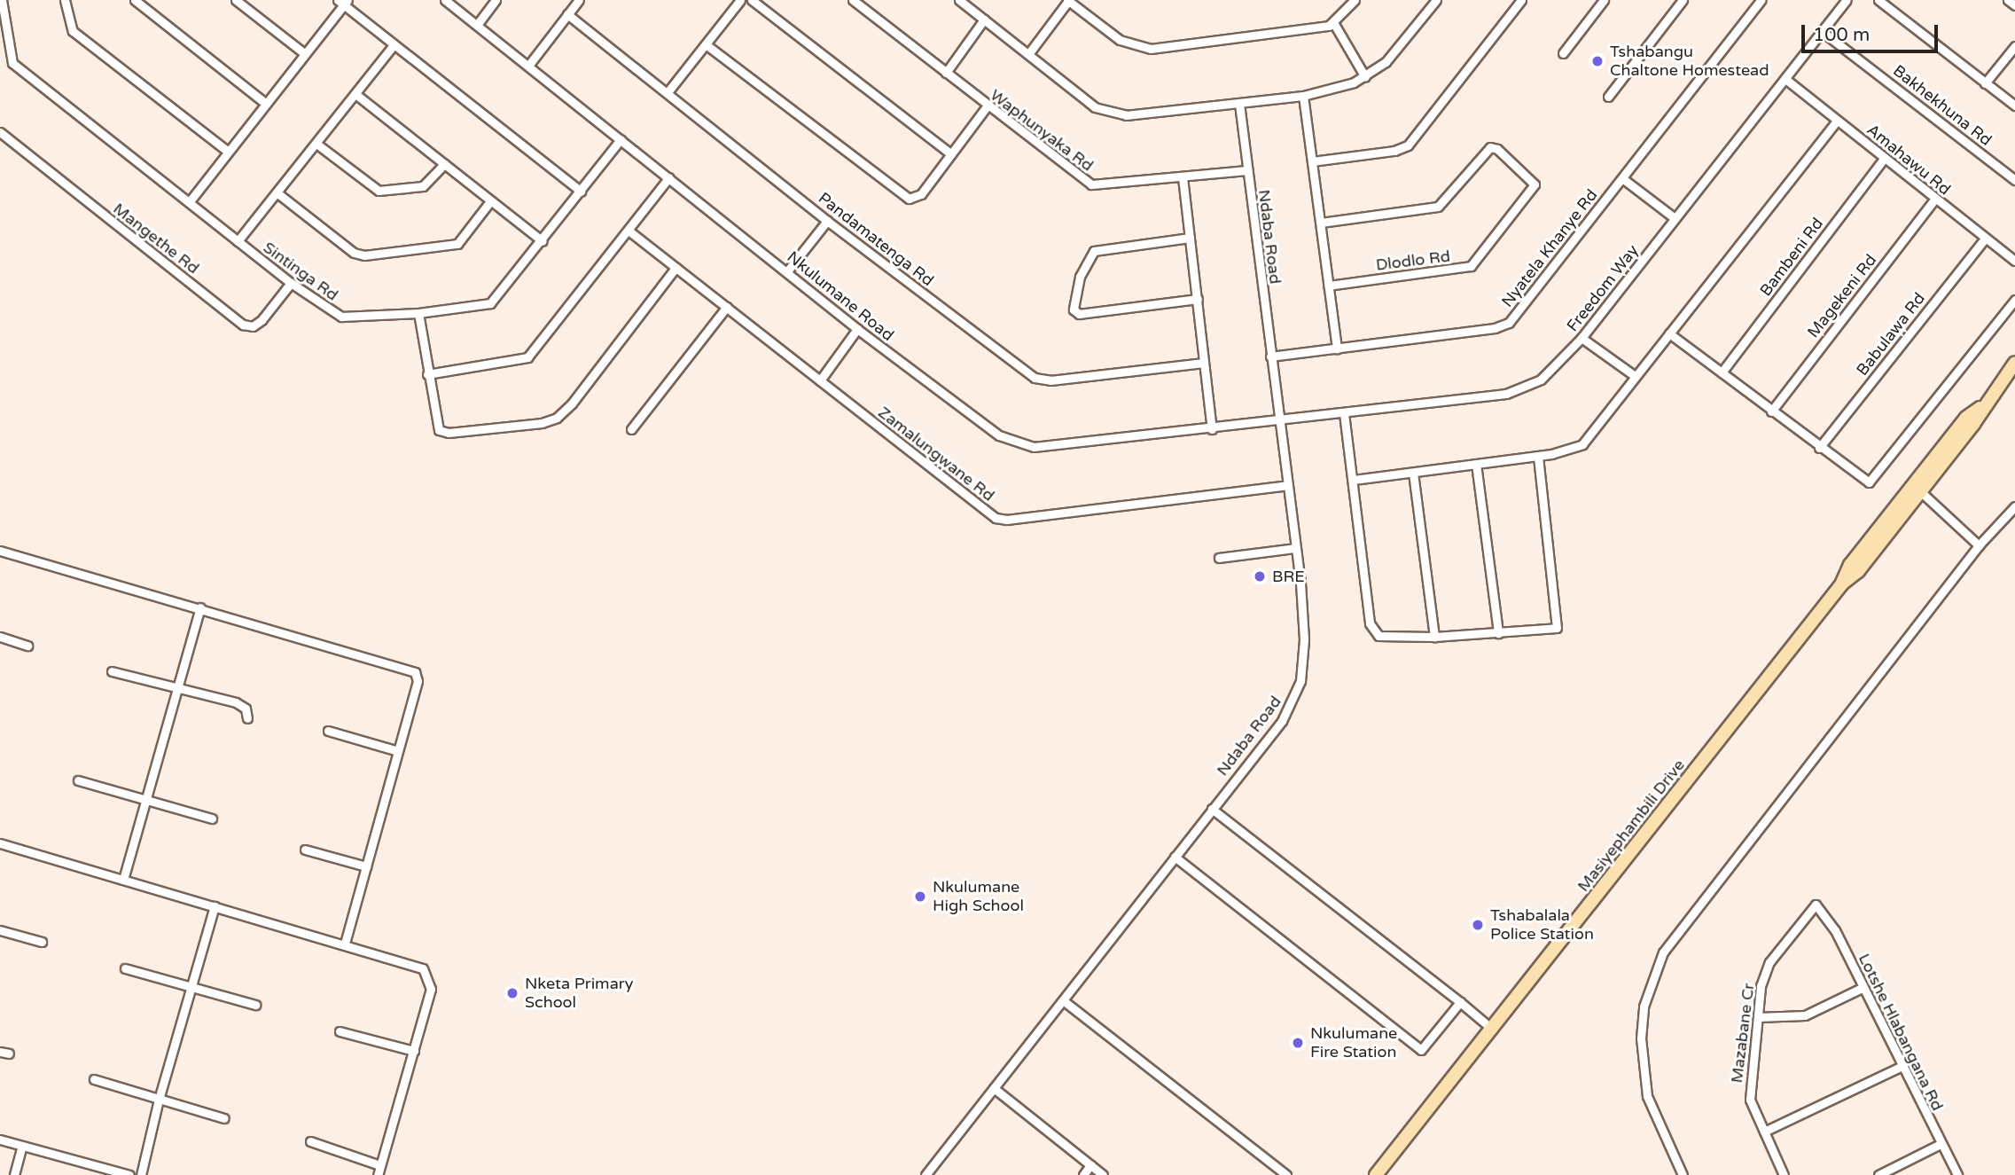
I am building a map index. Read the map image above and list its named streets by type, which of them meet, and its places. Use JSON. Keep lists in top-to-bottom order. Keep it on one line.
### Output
{"streets":{"main road":["Masiyephambili Drive"],"street":["Bakhekhuna Rd","Waphunyaka Rd","Amahawu Rd","Ndaba Road","Mangethe Rd","Pandamatenga Rd","Nyatela Khanye Rd","Bambeni Rd","Dlodlo Rd","Sintinga Rd","Freedom Way","Nkulumane Road","Magekeni Rd","Babulawa Rd","Zamalungwane Rd","Lotshe Hlabangana Rd","Mazabane Cr"]},"crossings":[["Bakhekhuna Rd","Freedom Way"],["Waphunyaka Rd","Ndaba Road"],["Amahawu Rd","Bambeni Rd"],["Amahawu Rd","Freedom Way"],["Amahawu Rd","Magekeni Rd"],["Amahawu Rd","Babulawa Rd"],["Ndaba Road","Nyatela Khanye Rd"],["Ndaba Road","Freedom Way"],["Ndaba Road","Nkulumane Road"],["Ndaba Road","Zamalungwane Rd"],["Mangethe Rd","Sintinga Rd"],["Sintinga Rd","Nkulumane Road"],["Freedom Way","Nkulumane Road"],["Lotshe Hlabangana Rd","Mazabane Cr"]],"places":["Tshabangu Chaltone Homestead","BRE","Nkulumane High School","Tshabalala Police Station","Nketa Primary School","Nkulumane Fire Station"],"scale_bar":"100 m"}
